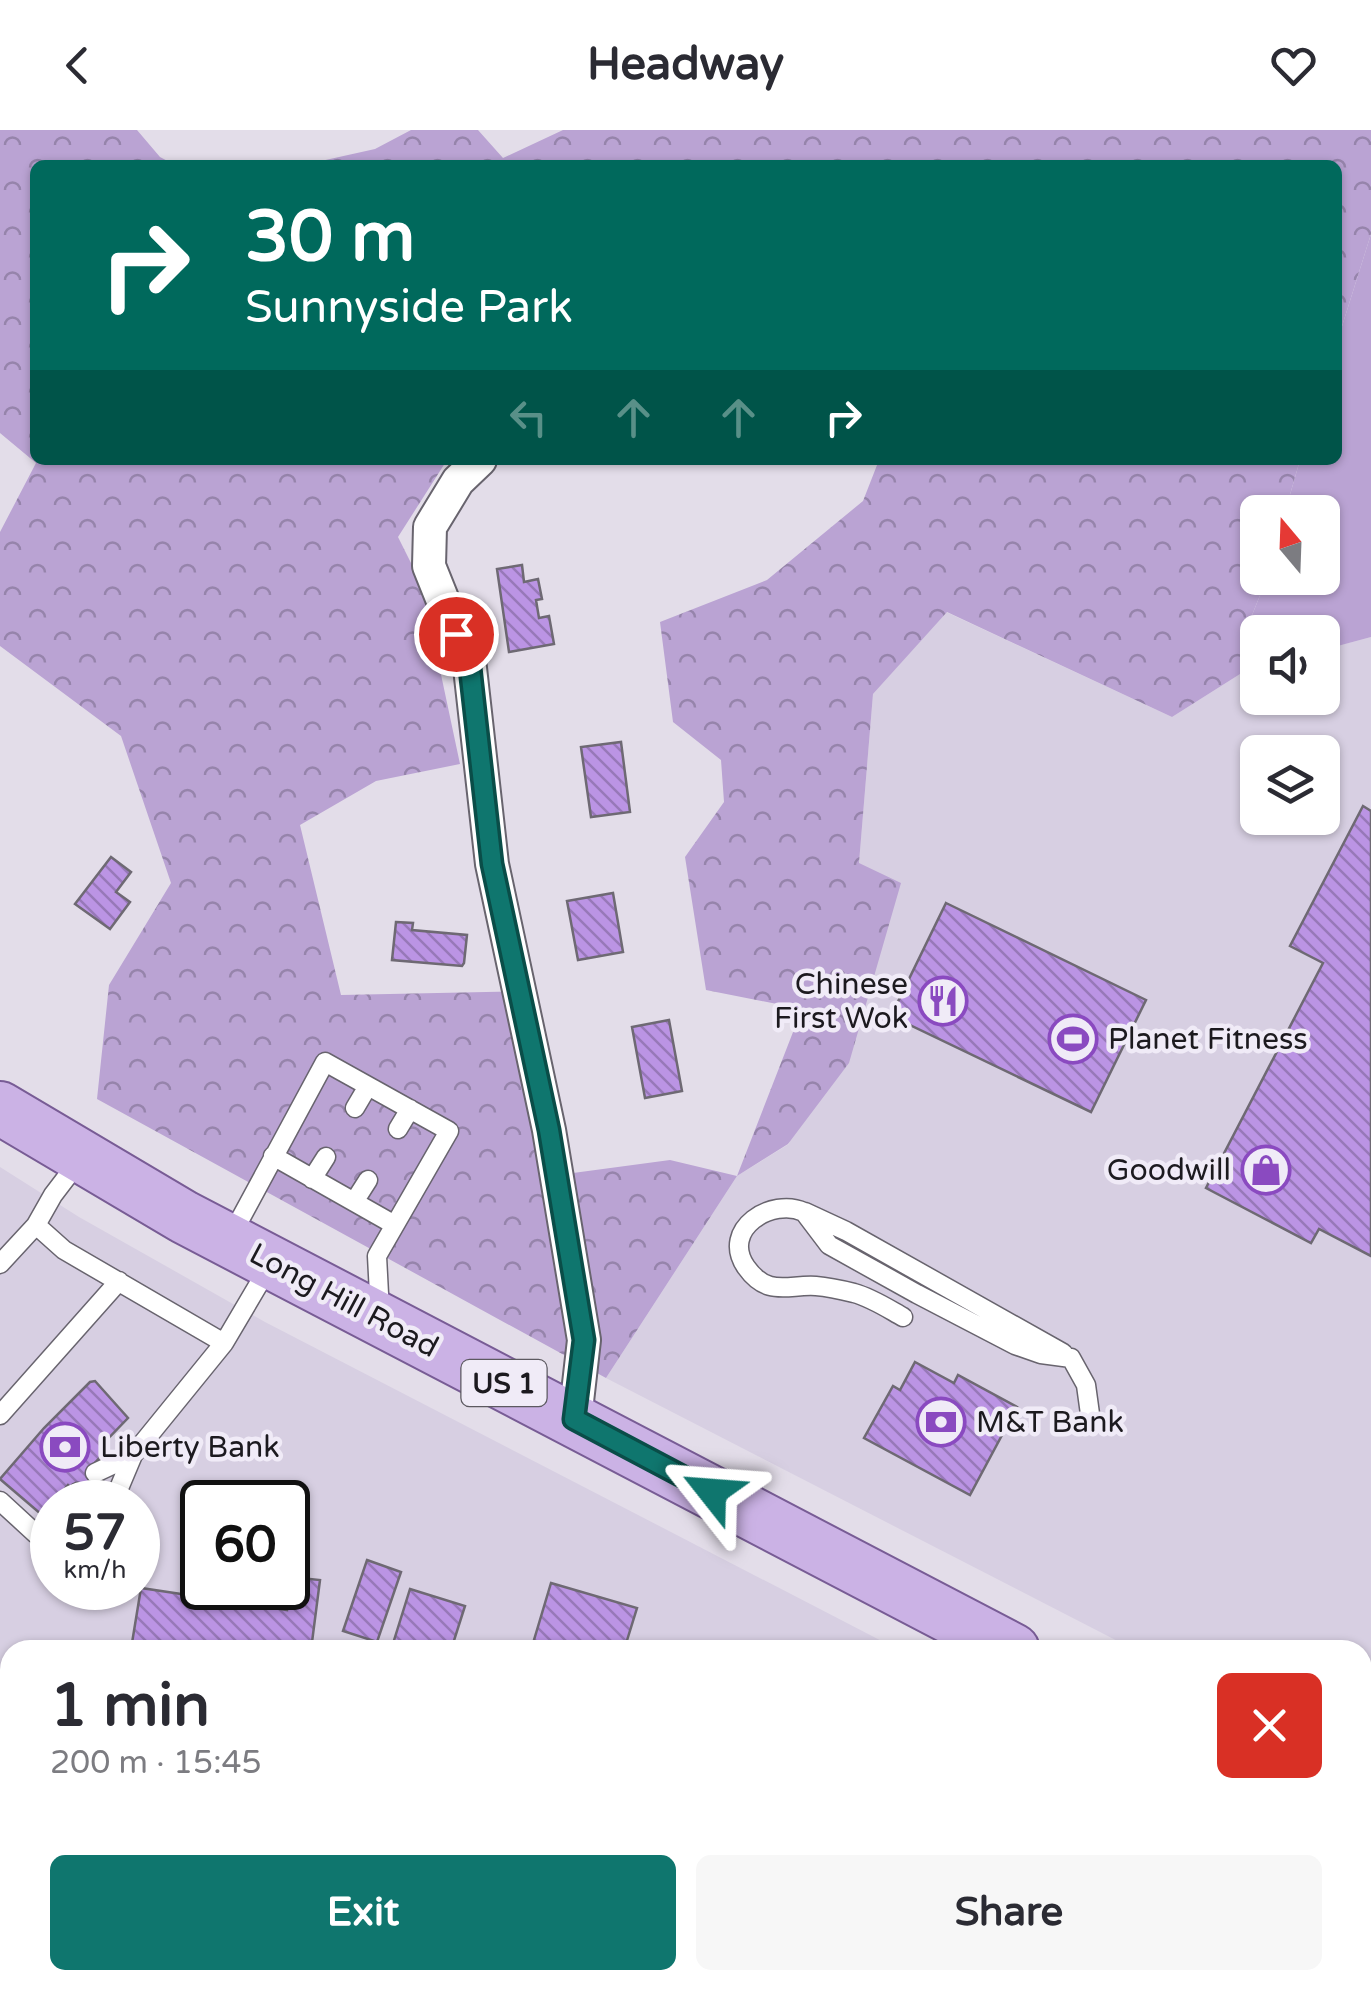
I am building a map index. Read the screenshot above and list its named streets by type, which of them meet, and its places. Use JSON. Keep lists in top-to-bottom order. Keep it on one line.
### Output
{"streets":{"main road":["Long Hill Road","US 1"]},"places":{"restaurant":["Chinese First Wok"],"sports":["Planet Fitness"],"shop":["Goodwill"],"bank":["M&T Bank","Liberty Bank"]},"north":"top","page":{"header":"Headway","turn":["30 m","Sunnyside Park"],"speed":"57 km/h","limit":"60","heading":["1 min","200 m · 15:45"],"buttons":["Exit","Share"]}}
